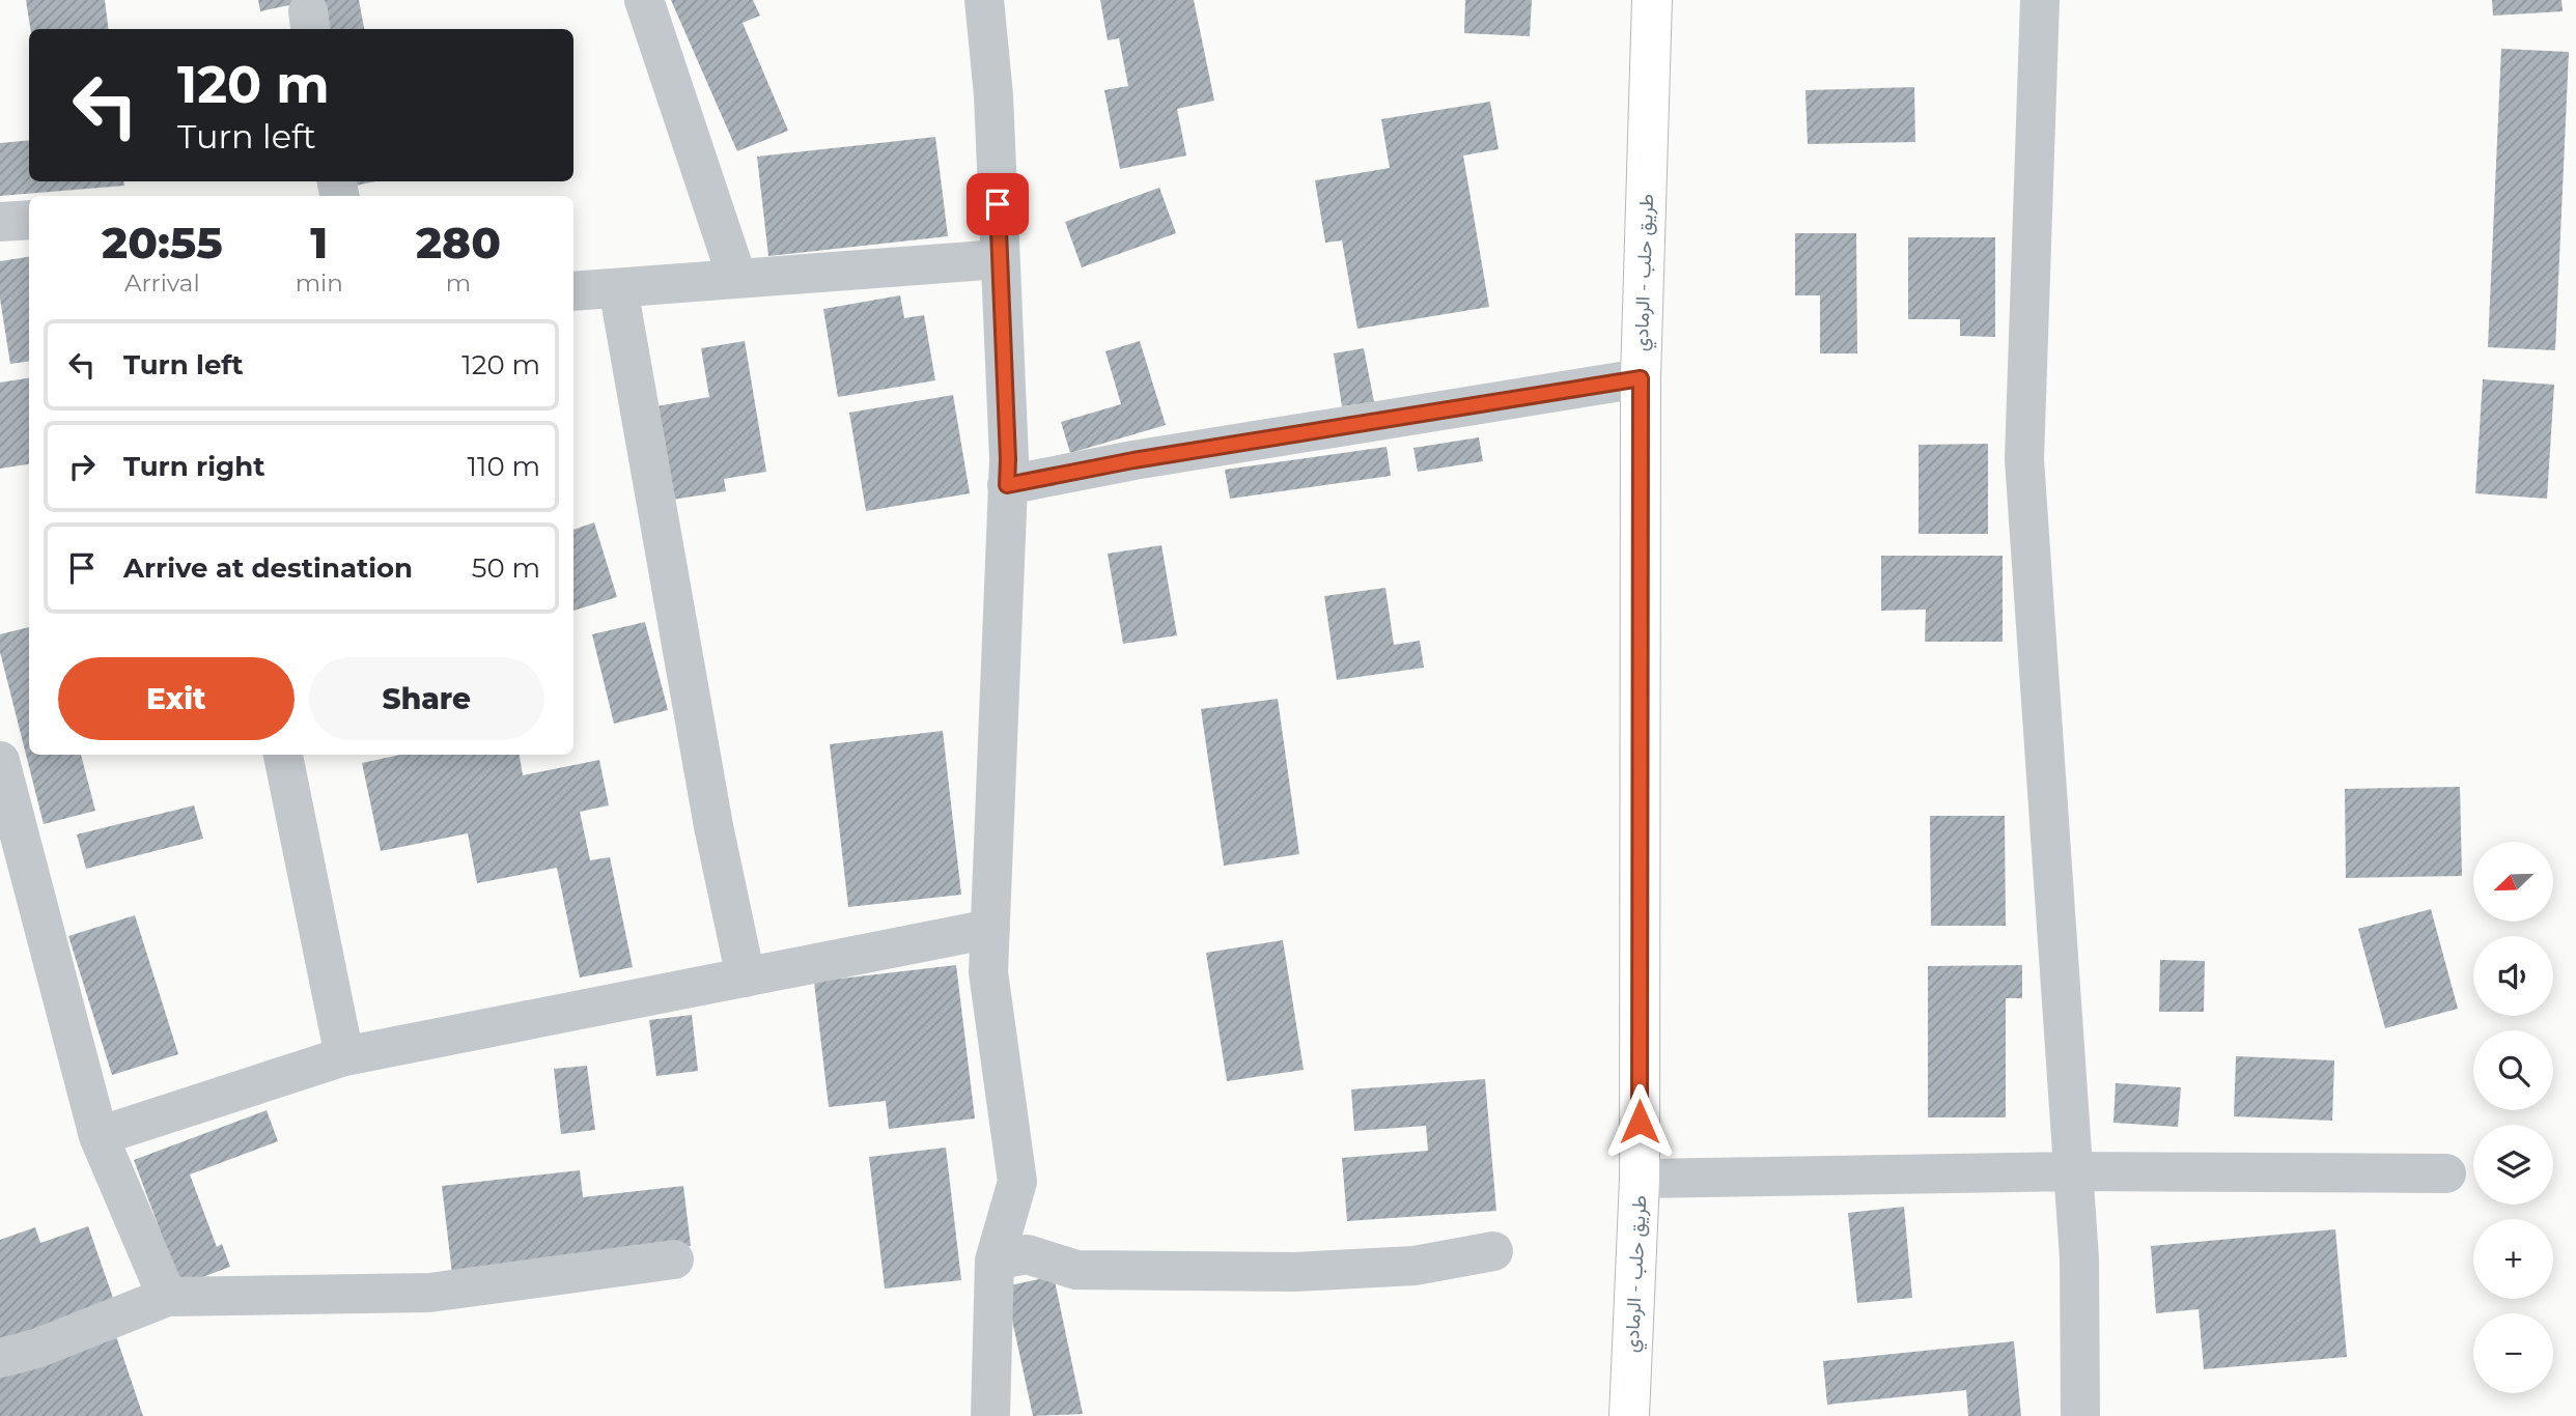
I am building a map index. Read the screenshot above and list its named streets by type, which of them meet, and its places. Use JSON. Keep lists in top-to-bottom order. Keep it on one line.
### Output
{"streets":{"highway":["طريق حلب - الرمادي"]},"north":"bottom left","page":{"turn":["120 m","Turn left"],"eta":["20:55","Arrival","1","min","280","m"],"list":[{"name":"Turn left","value":"120 m"},{"name":"Turn right","value":"110 m"},{"name":"Arrive at destination","value":"50 m"}],"buttons":["Exit","Share"],"map_buttons":["+","−"]}}
